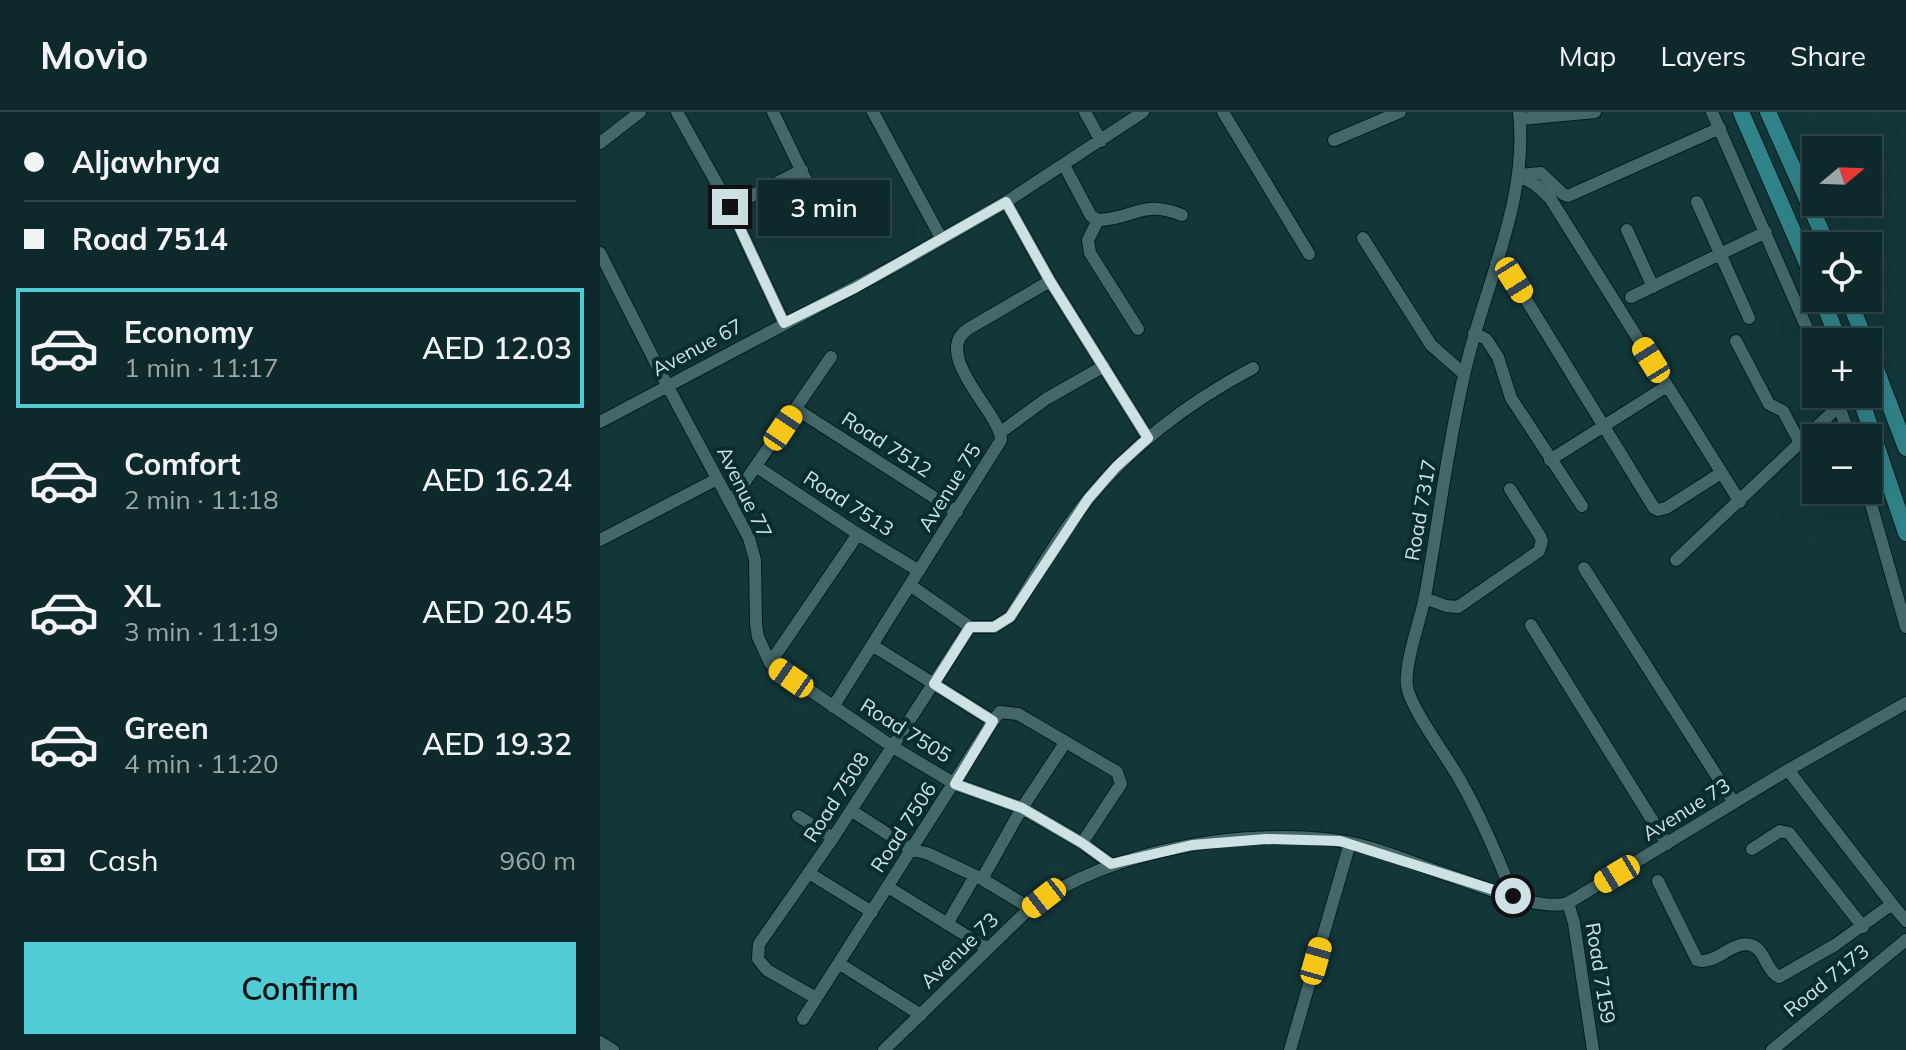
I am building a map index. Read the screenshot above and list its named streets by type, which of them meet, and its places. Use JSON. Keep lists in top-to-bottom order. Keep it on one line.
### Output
{"streets":{"street":["Avenue 67","Road 7512","Avenue 75","Avenue 77","Road 7513","Road 7317","Road 7505","Road 7508","Avenue 73","Road 7506","Road 7159","Road 7173"]},"crossings":[["Avenue 67","Avenue 77"],["Road 7512","Avenue 75"],["Avenue 75","Road 7513"],["Avenue 75","Road 7505"],["Avenue 77","Road 7505"],["Road 7317","Avenue 73"],["Road 7505","Road 7508"],["Road 7505","Avenue 73"],["Road 7505","Road 7506"],["Road 7508","Road 7506"],["Avenue 73","Road 7159"]],"north":"right","page":{"header":"Movio","nav":["Map","Layers","Share"],"banner":["Aljawhrya","Road 7514"],"map_buttons":["+","−"],"bubble":"3 min","list":[{"name":"Economy","note":"1 min · 11:17","value":"AED 12.03"},{"name":"Comfort","note":"2 min · 11:18","value":"AED 16.24"},{"name":"XL","note":"3 min · 11:19","value":"AED 20.45"},{"name":"Green","note":"4 min · 11:20","value":"AED 19.32"}],"pay":["Cash","960 m"],"buttons":"Confirm"}}
